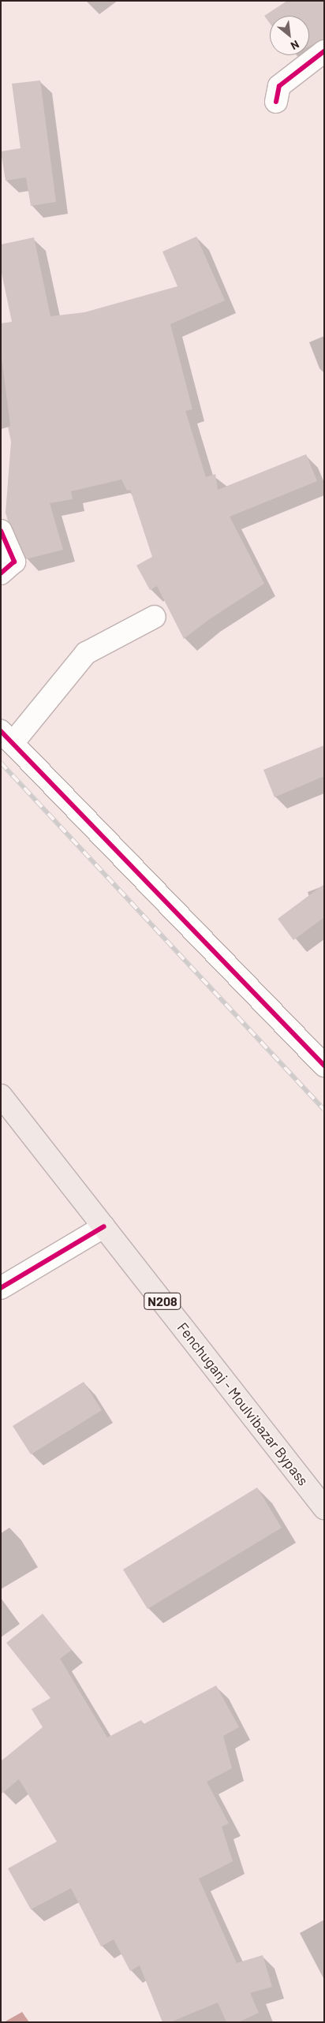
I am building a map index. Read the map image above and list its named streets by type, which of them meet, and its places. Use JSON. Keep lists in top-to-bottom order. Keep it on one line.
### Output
{"streets":{"highway":["N208","Fenchuganj - Moulvibazar Bypass"]},"north":"bottom right"}
